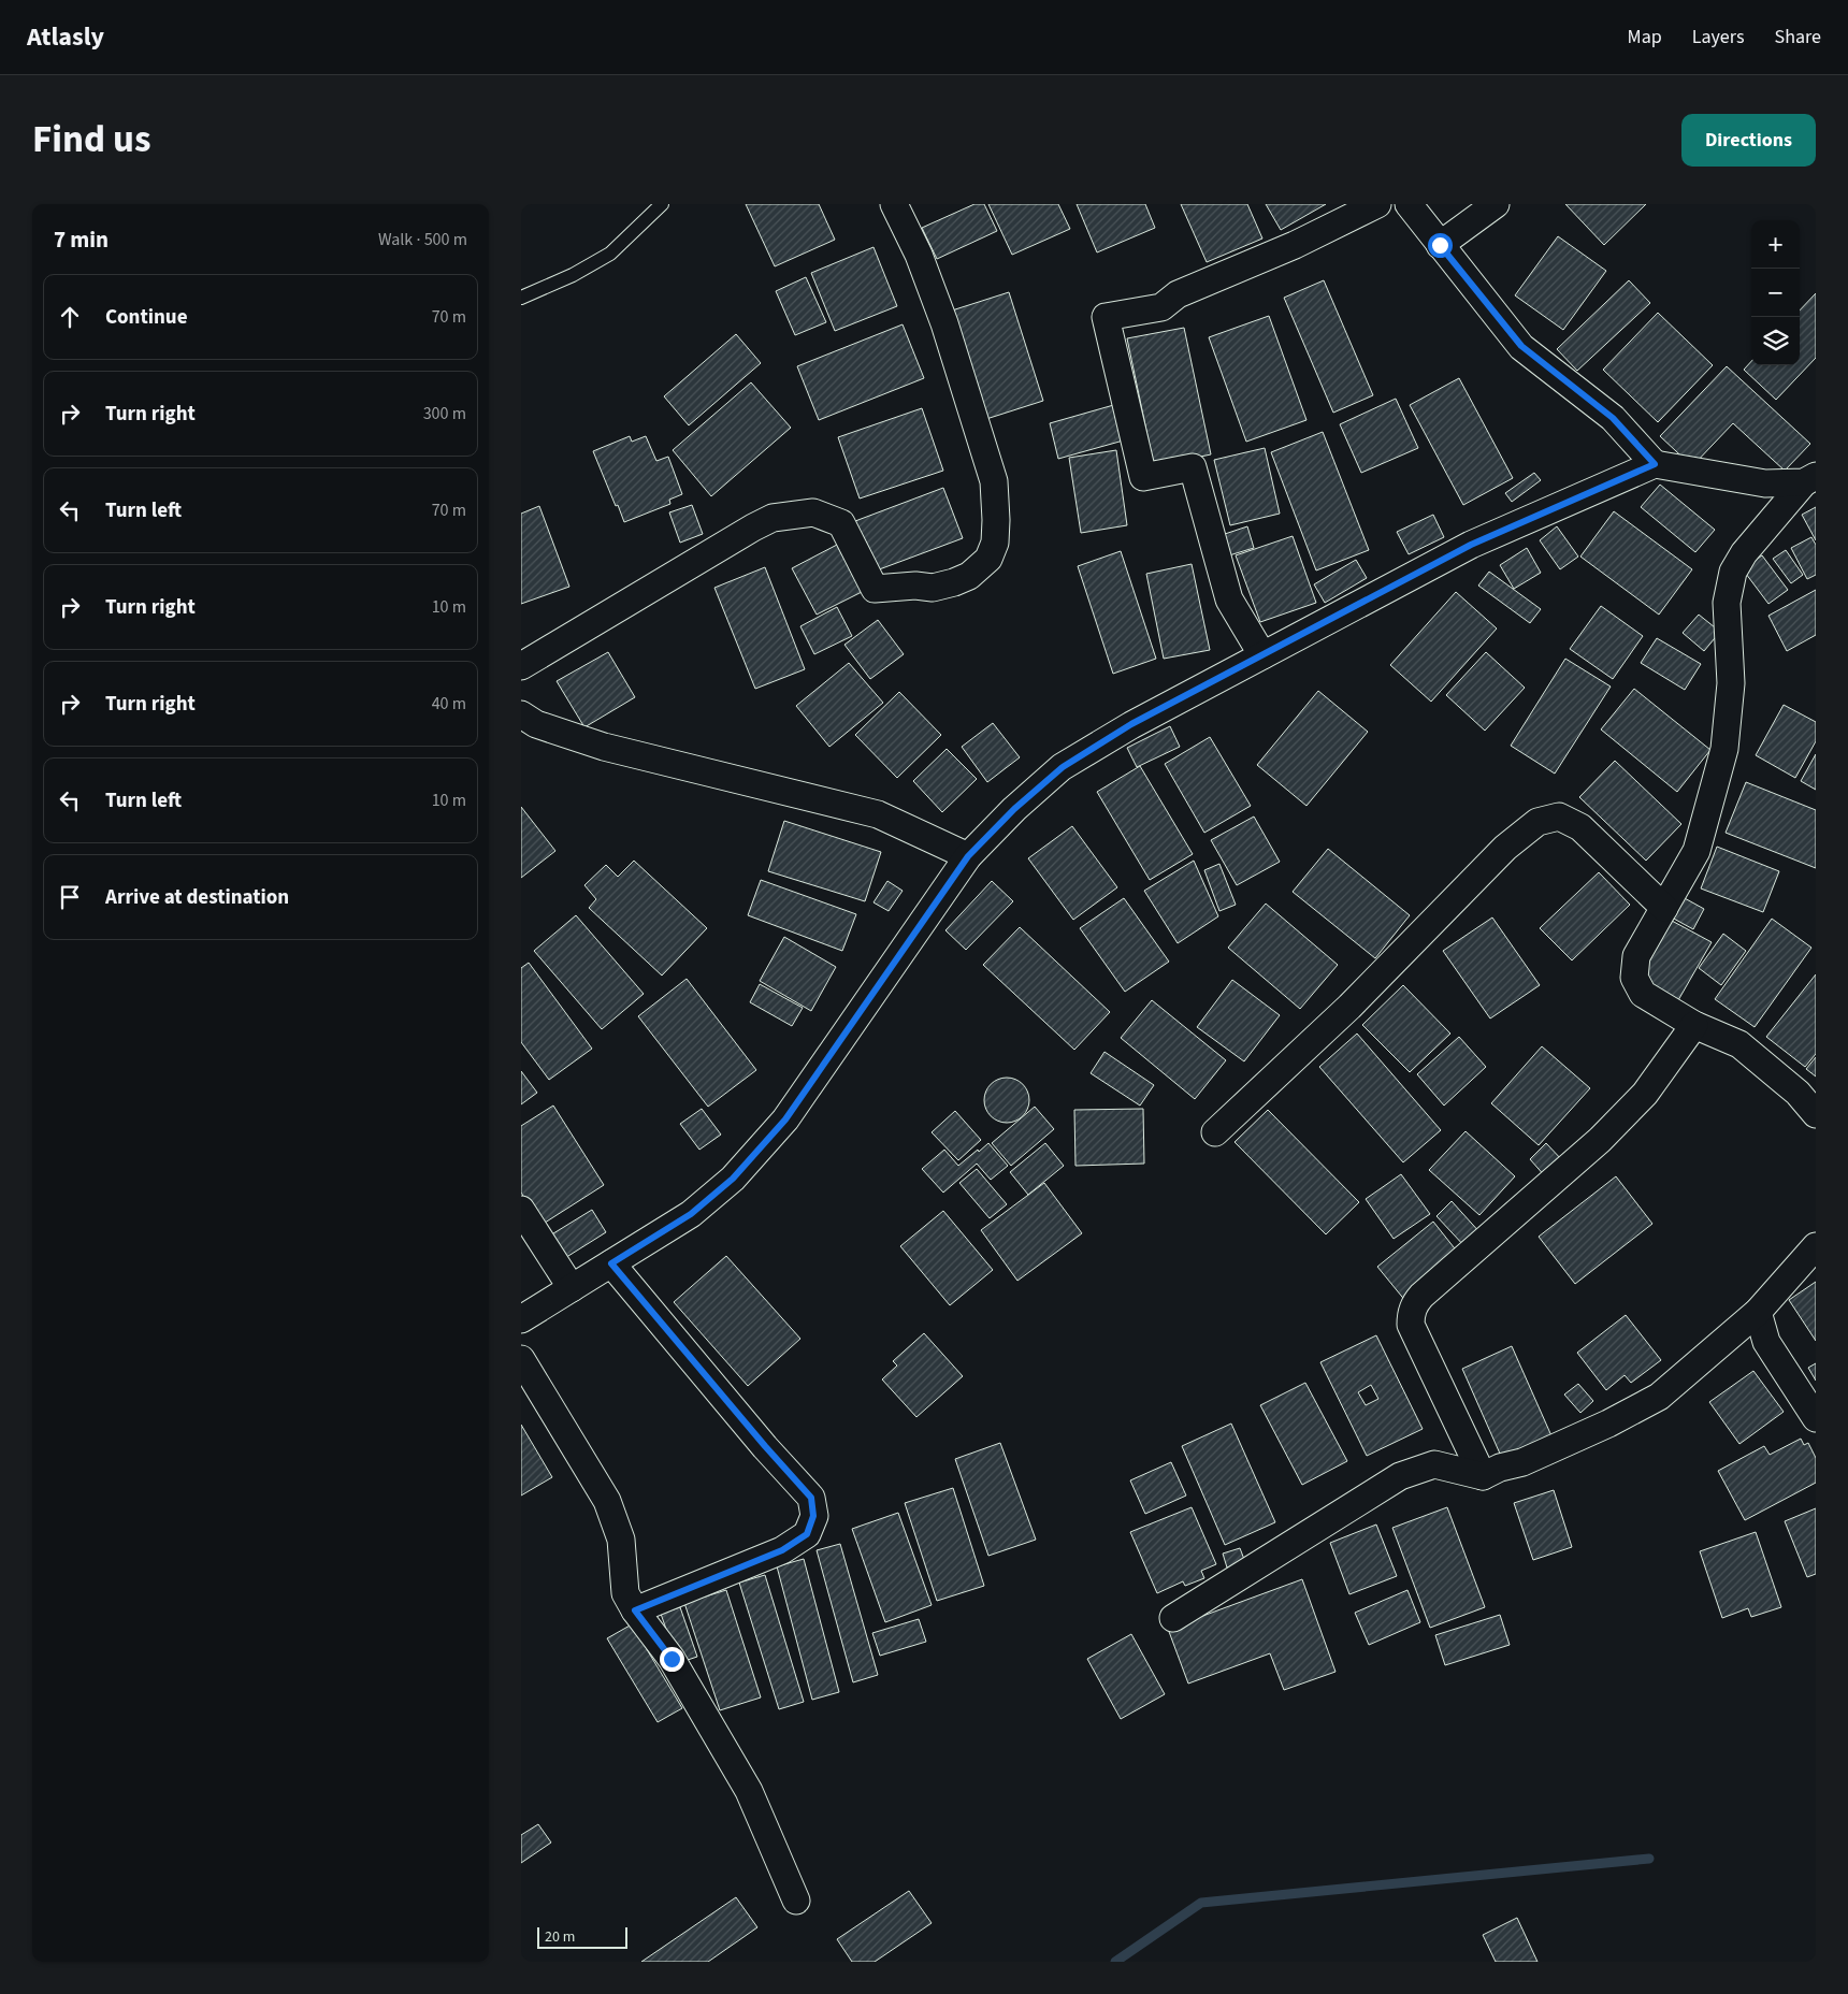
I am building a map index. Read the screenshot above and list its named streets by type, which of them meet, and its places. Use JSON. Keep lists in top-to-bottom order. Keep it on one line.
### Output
{"scale_bar":"20 m","page":{"header":"Atlasly","nav":["Map","Layers","Share"],"title":"Find us","buttons":"Directions","heading":["7 min","Walk · 500 m"],"map_buttons":["+","−"],"list":[["Continue","70 m"],["Turn right","300 m"],["Turn left","70 m"],["Turn right","10 m"],["Turn right","40 m"],["Turn left","10 m"],"Arrive at destination"],"scale":"20 m"}}
